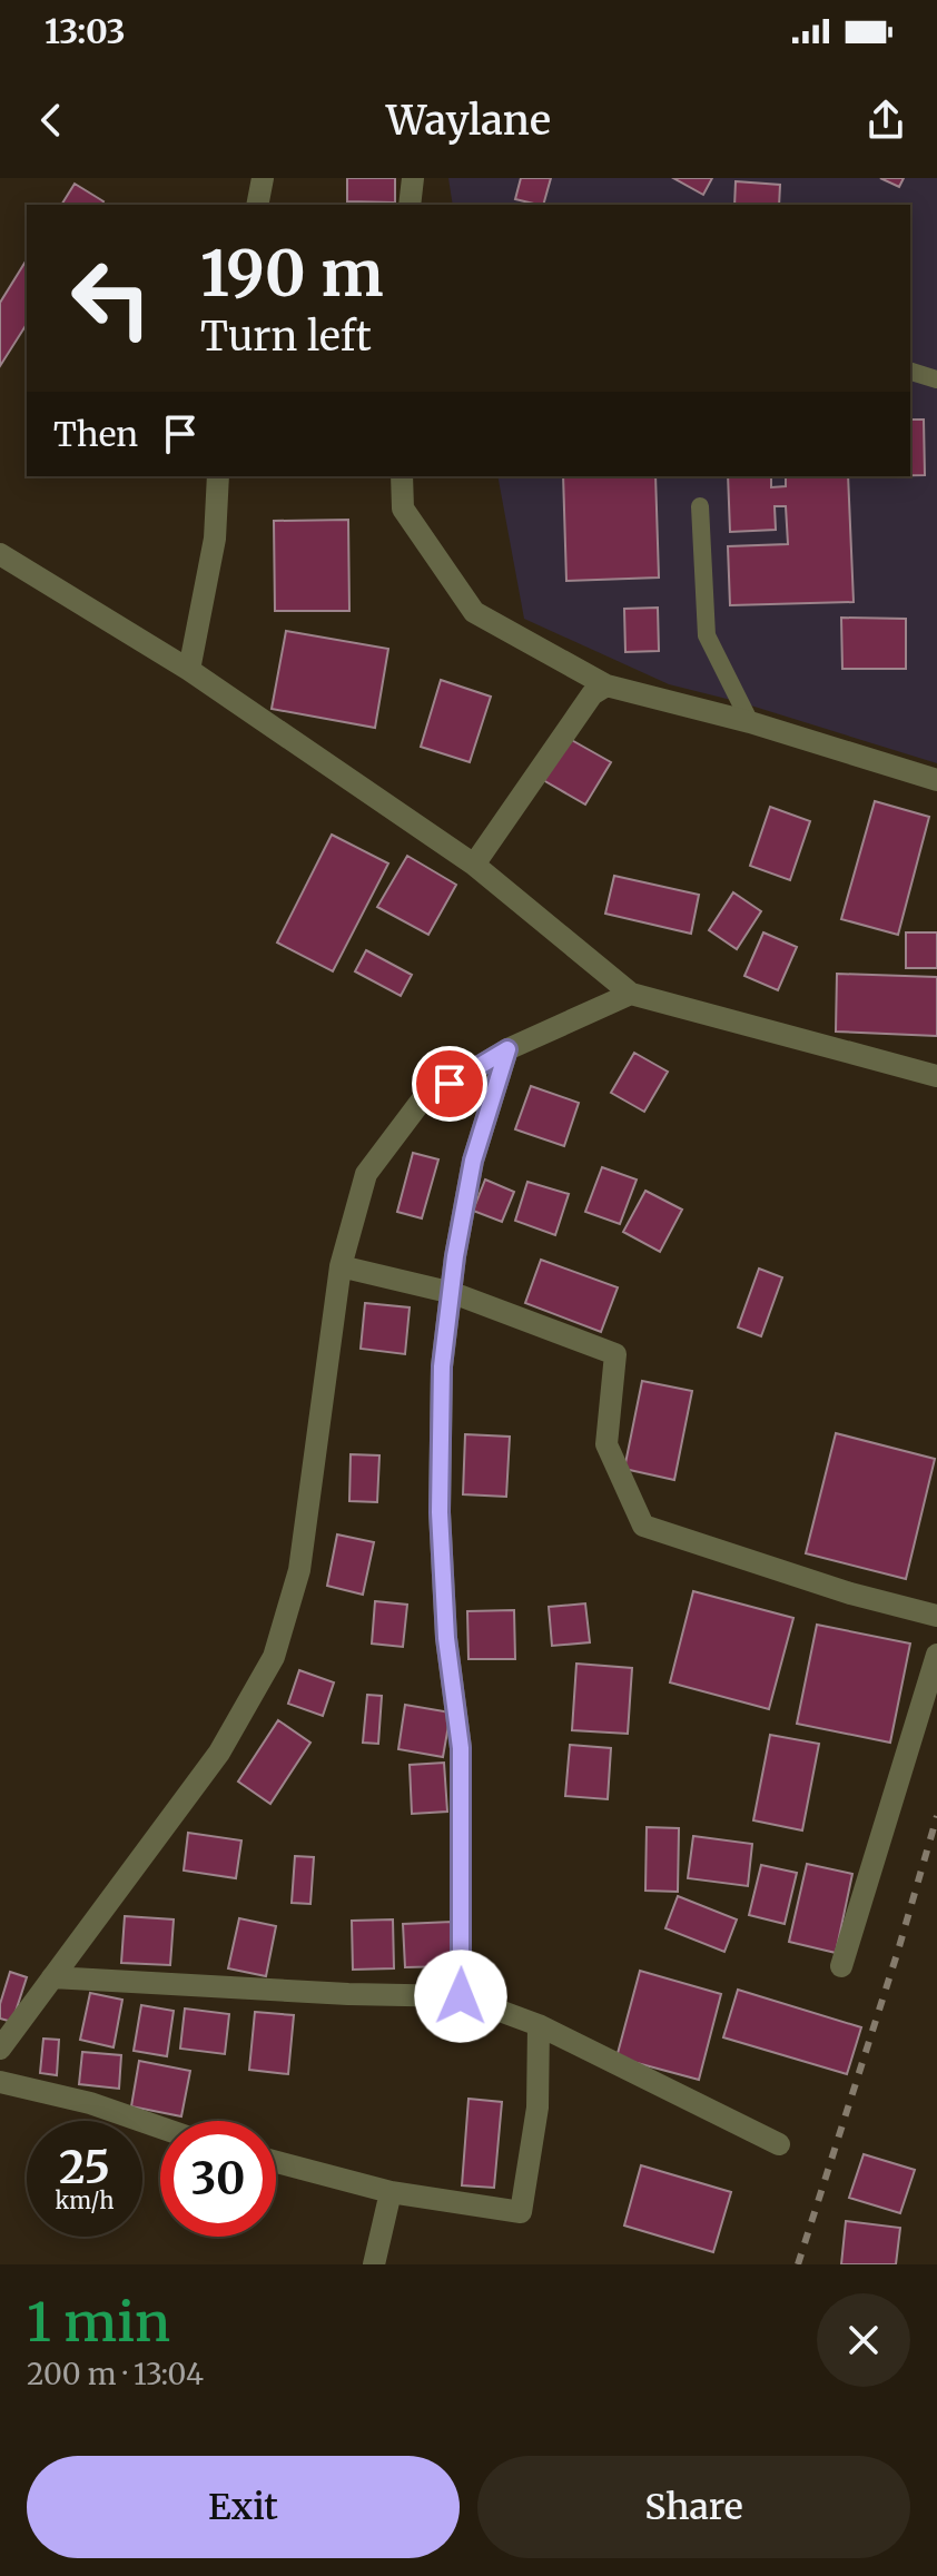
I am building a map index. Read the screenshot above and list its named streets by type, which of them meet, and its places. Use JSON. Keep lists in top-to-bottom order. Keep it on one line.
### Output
{"page":{"status":"13:03","header":"Waylane","turn":["190 m","Turn left"],"then":"Then","speed":"25 km/h","limit":"30","heading":["1 min","200 m · 13:04"],"buttons":["Exit","Share"]}}
